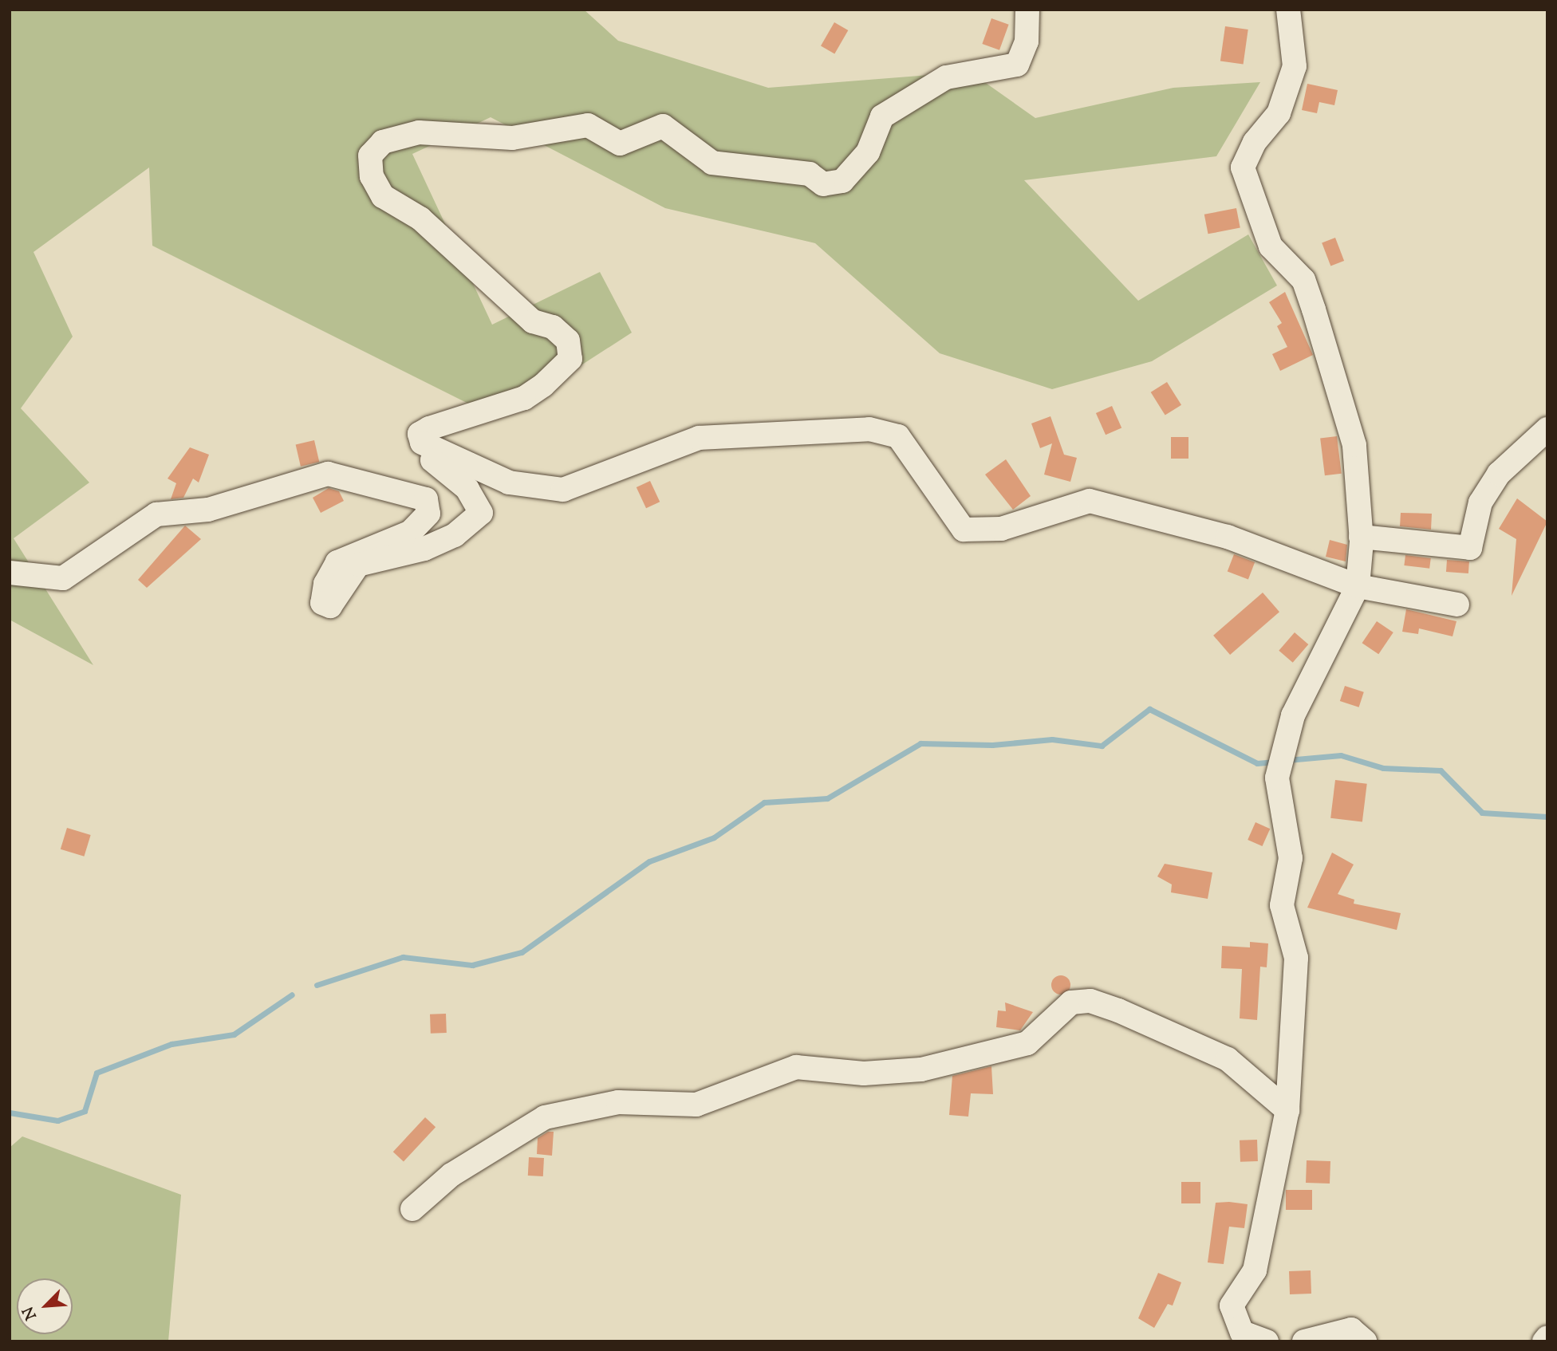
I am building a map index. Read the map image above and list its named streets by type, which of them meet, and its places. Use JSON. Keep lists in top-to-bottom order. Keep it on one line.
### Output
{"north":"bottom left"}
